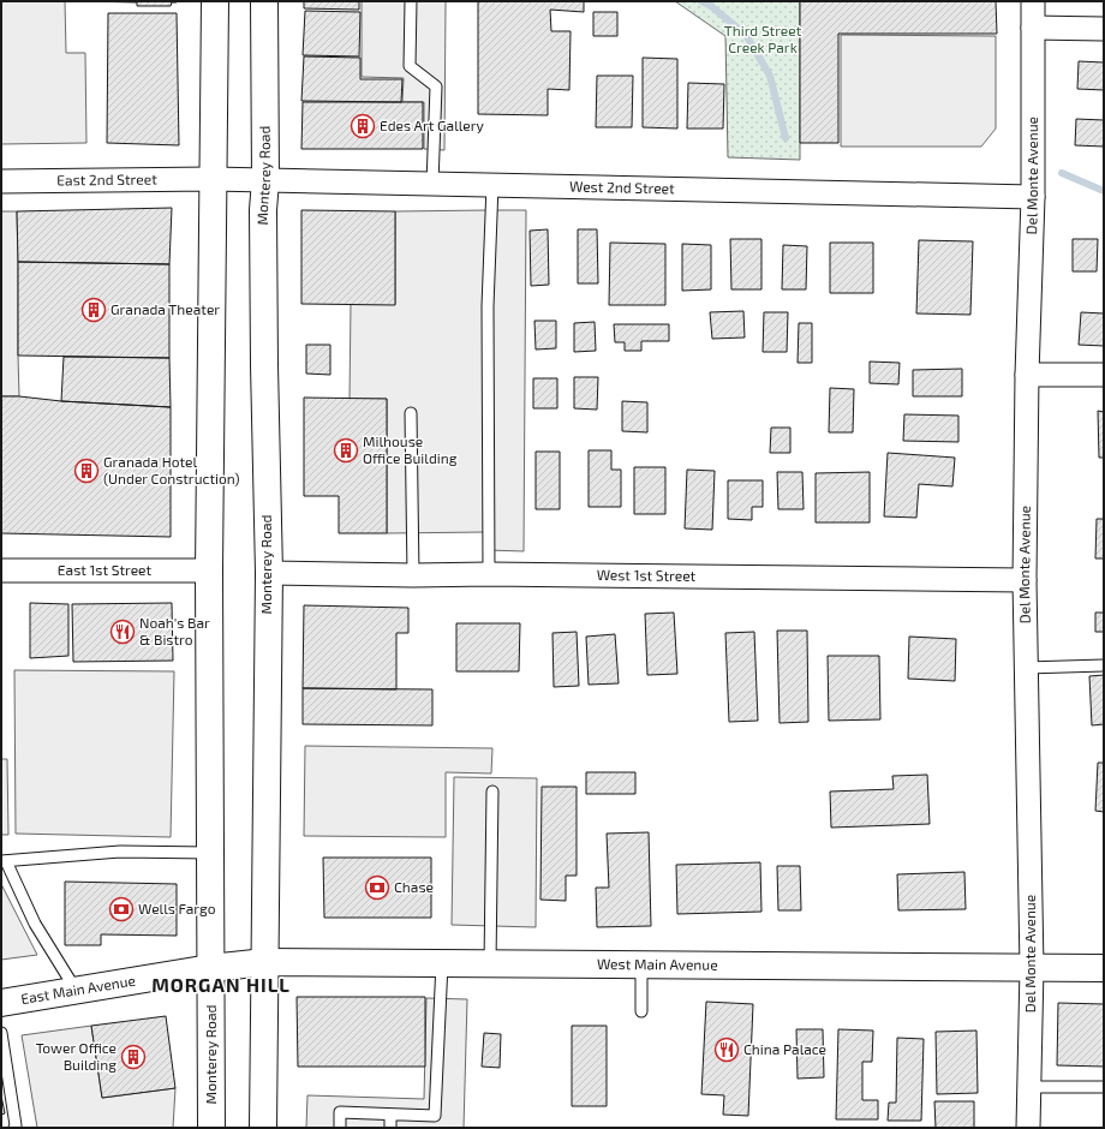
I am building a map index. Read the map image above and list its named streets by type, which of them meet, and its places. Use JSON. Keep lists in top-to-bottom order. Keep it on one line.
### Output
{"streets":{"main road":["Monterey Road","West Main Avenue","East Main Avenue"],"street":["Del Monte Avenue","East 2nd Street","West 2nd Street","East 1st Street","West 1st Street"]},"crossings":[["Monterey Road","East 2nd Street"],["Monterey Road","West 2nd Street"],["Monterey Road","East 1st Street"],["Monterey Road","West 1st Street"],["Monterey Road","West Main Avenue"],["Monterey Road","East Main Avenue"],["Del Monte Avenue","West 2nd Street"],["Del Monte Avenue","West 1st Street"],["Del Monte Avenue","West Main Avenue"],["East 2nd Street","West 2nd Street"],["West Main Avenue","East Main Avenue"]],"districts":["MORGAN HILL"],"parks":["Third Street Creek Park"],"places":{"building":["Edes Art Gallery","Granada Theater","Milhouse Office Building","Granada Hotel (Under Construction)","Tower Office Building"],"restaurant":["Noah's Bar & Bistro","China Palace"],"bank":["Chase","Wells Fargo"]}}
